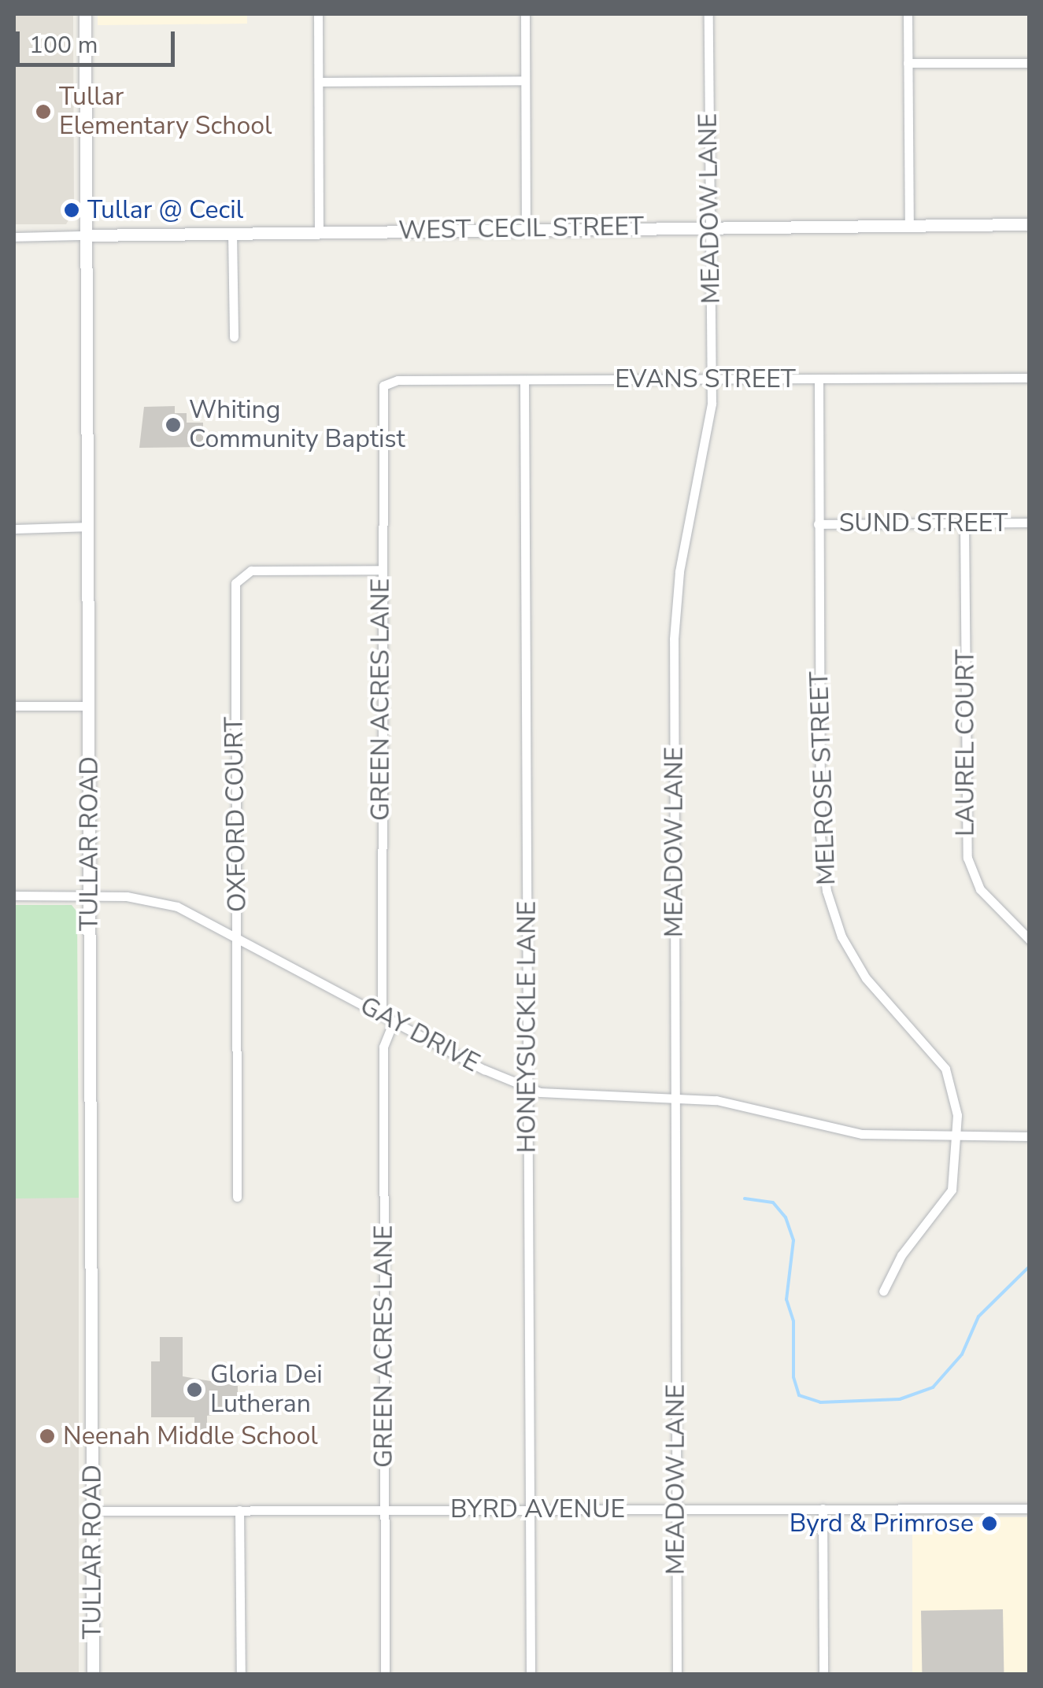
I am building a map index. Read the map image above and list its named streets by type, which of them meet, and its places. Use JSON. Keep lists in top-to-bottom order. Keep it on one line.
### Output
{"streets":{"main road":["WEST CECIL STREET","TULLAR ROAD"],"street":["MEADOW LANE","EVANS STREET","SUND STREET","GREEN ACRES LANE","LAUREL COURT","MELROSE STREET","OXFORD COURT","HONEYSUCKLE LANE","GAY DRIVE","BYRD AVENUE"]},"crossings":[["MEADOW LANE","WEST CECIL STREET"],["MEADOW LANE","EVANS STREET"],["MEADOW LANE","GAY DRIVE"],["MEADOW LANE","BYRD AVENUE"],["WEST CECIL STREET","TULLAR ROAD"],["EVANS STREET","GREEN ACRES LANE"],["EVANS STREET","MELROSE STREET"],["EVANS STREET","HONEYSUCKLE LANE"],["SUND STREET","LAUREL COURT"],["SUND STREET","MELROSE STREET"],["GREEN ACRES LANE","OXFORD COURT"],["GREEN ACRES LANE","GAY DRIVE"],["GREEN ACRES LANE","BYRD AVENUE"],["MELROSE STREET","GAY DRIVE"],["OXFORD COURT","GAY DRIVE"],["TULLAR ROAD","GAY DRIVE"],["TULLAR ROAD","BYRD AVENUE"],["HONEYSUCKLE LANE","GAY DRIVE"],["HONEYSUCKLE LANE","BYRD AVENUE"]],"places":["Tullar Elementary School","Tullar @ Cecil","Whiting Community Baptist","Gloria Dei Lutheran","Neenah Middle School","Byrd & Primrose"],"scale_bar":"100 m"}
